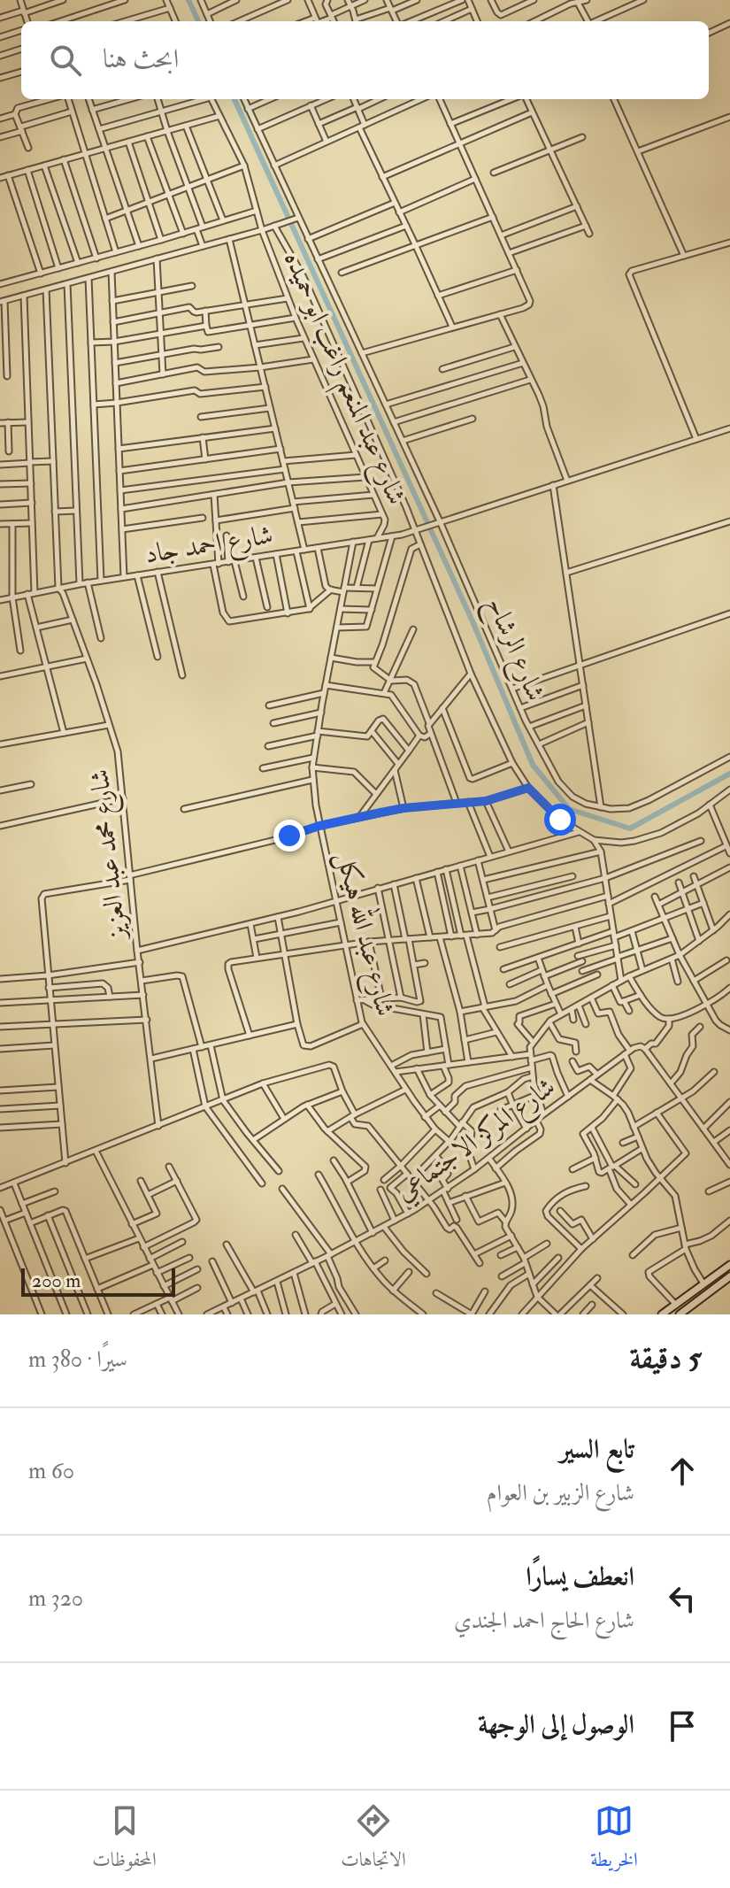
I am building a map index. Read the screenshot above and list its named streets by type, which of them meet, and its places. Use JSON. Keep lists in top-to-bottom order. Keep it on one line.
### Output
{"streets":{"street":["شارع عبد المنعم راغب ابو حميده","شارع احمد جاد","شارع الرشاح","شارع محمد عبد العزيز","شارع عبد الله هيكل","شارع المركز الاجتماعي"]},"crossings":[["شارع عبد المنعم راغب ابو حميده","شارع احمد جاد"],["شارع احمد جاد","شارع الرشاح"],["شارع احمد جاد","شارع محمد عبد العزيز"],["شارع احمد جاد","شارع عبد الله هيكل"]],"scale_bar":"200 m","page":{"search":"ابحث هنا","scale":"200 m","heading":["5 دقيقة","سيرًا · 380 m"],"list":[["تابع السير","شارع الزبير بن العوام","60 m"],["انعطف يسارًا","شارع الحاج احمد الجندي","320 m"],"الوصول إلى الوجهة"],"nav":["الخريطة","الاتجاهات","المحفوظات"]}}
